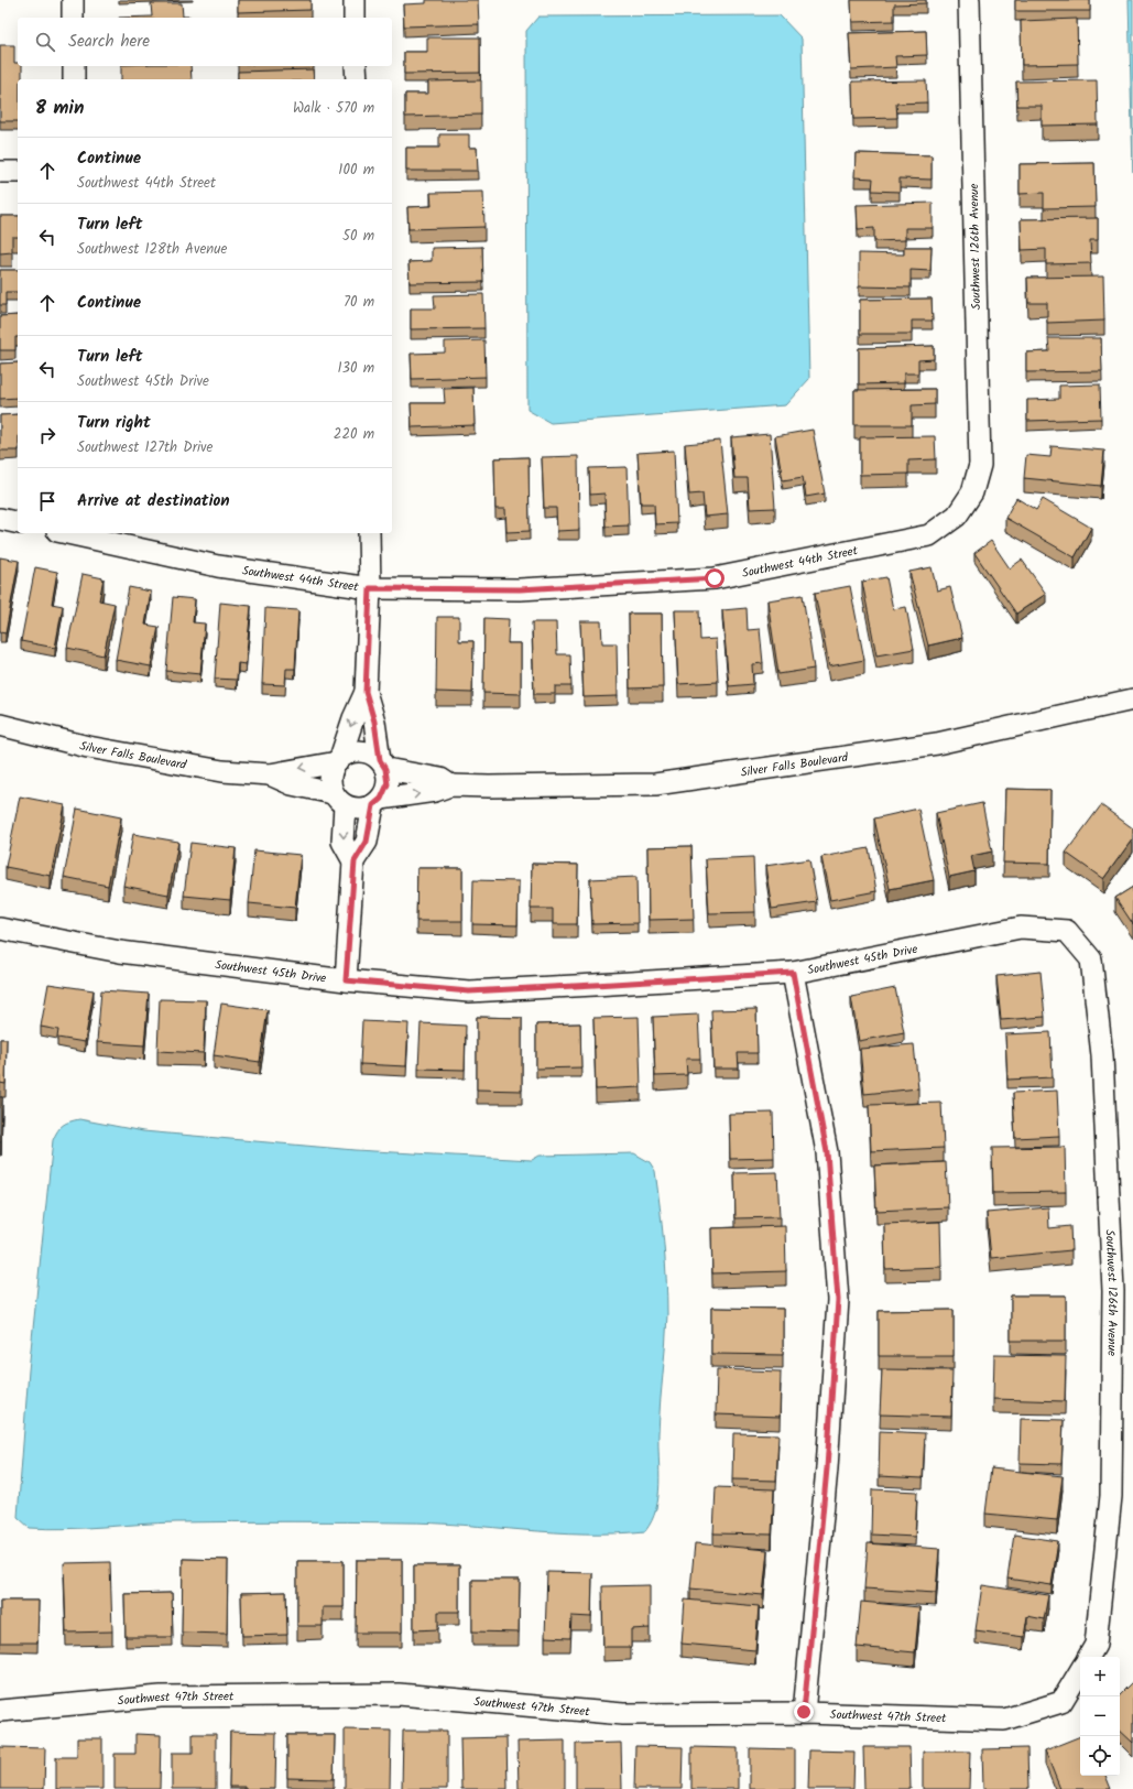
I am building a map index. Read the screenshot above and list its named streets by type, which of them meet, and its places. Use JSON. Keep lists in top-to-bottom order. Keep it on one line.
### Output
{"streets":{"street":["Southwest 126th Avenue","Southwest 44th Street","Silver Falls Boulevard","Southwest 45th Drive","Southwest 47th Street"]},"crossings":[["Southwest 126th Avenue","Southwest 44th Street"],["Southwest 126th Avenue","Southwest 45th Drive"]],"page":{"search":"Search here","heading":["8 min","Walk · 570 m"],"list":[["Continue","Southwest 44th Street","100 m"],["Turn left","Southwest 128th Avenue","50 m"],["Continue","70 m"],["Turn left","Southwest 45th Drive","130 m"],["Turn right","Southwest 127th Drive","220 m"],"Arrive at destination"],"map_buttons":["+","−"]}}
